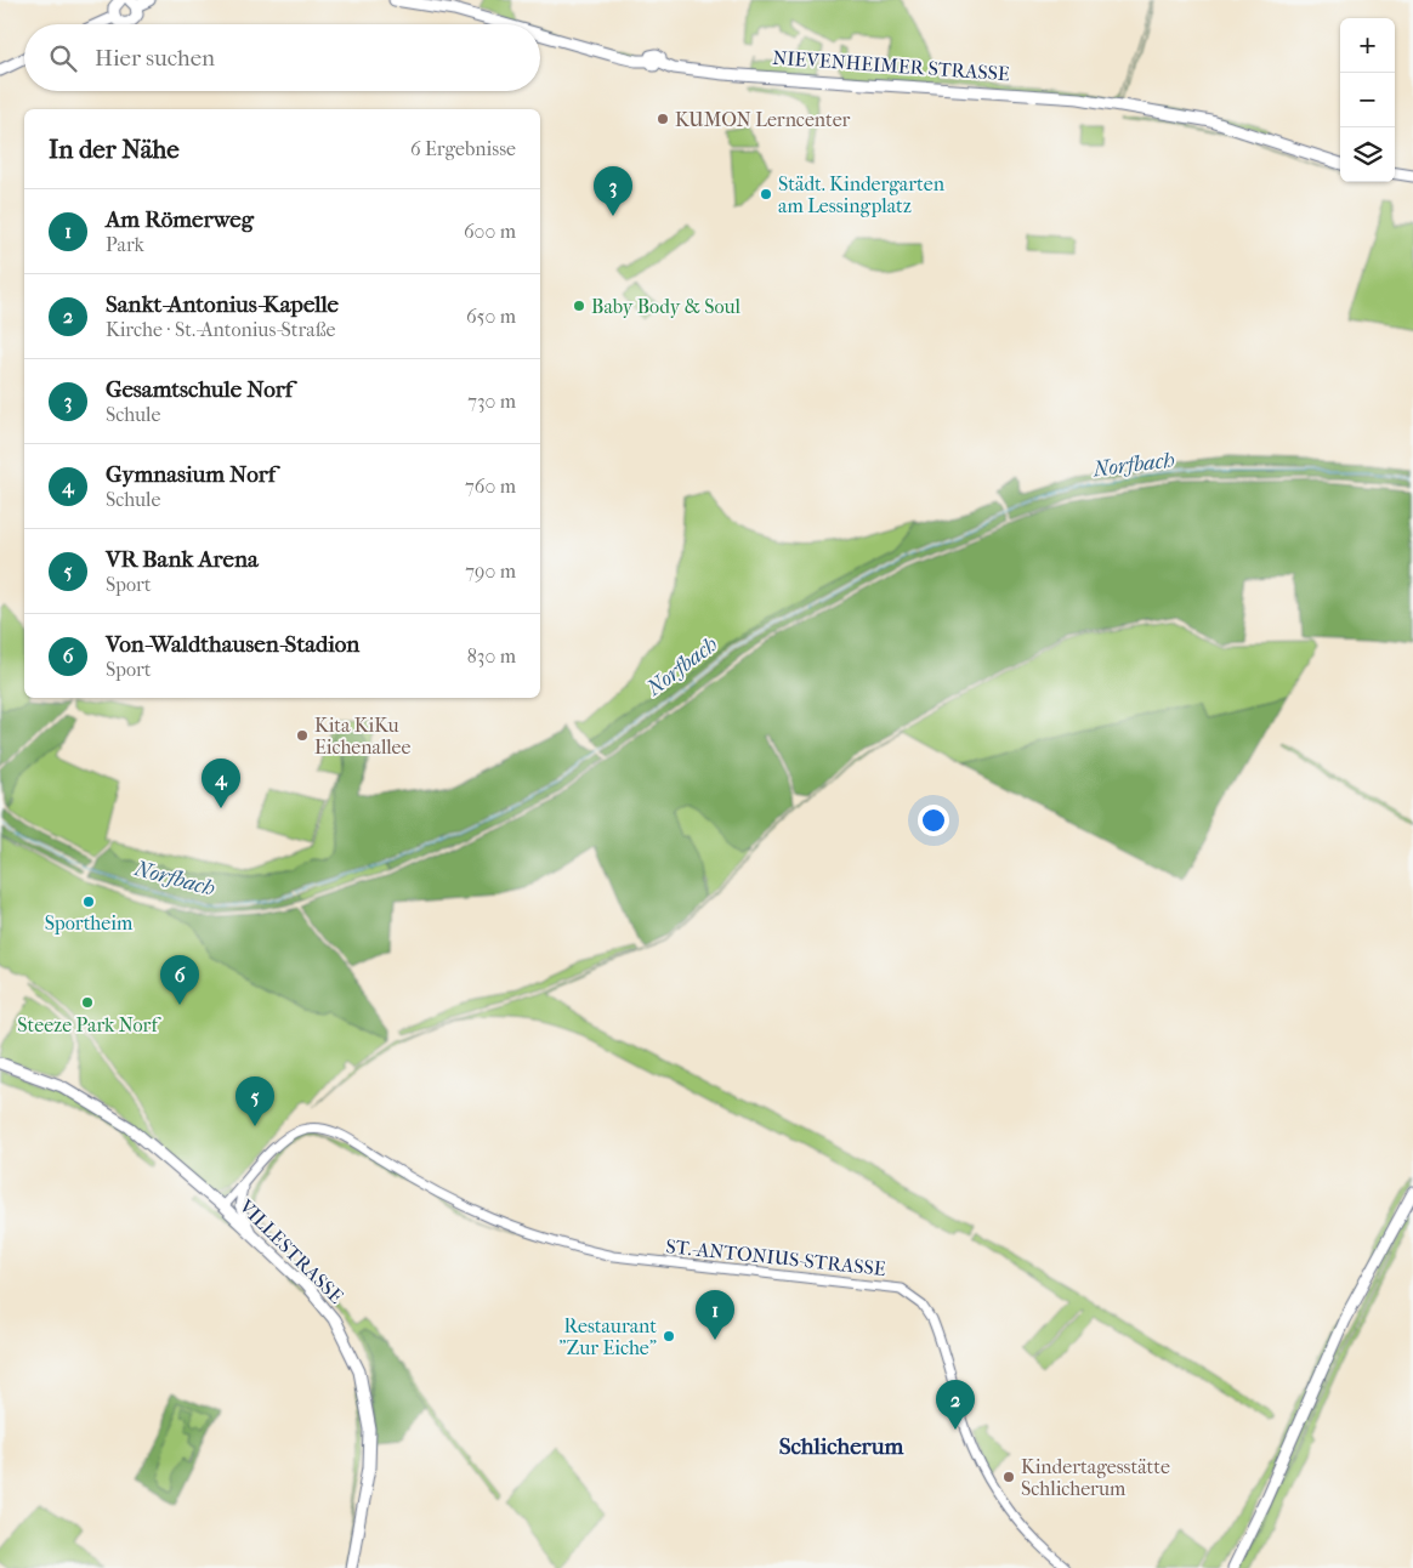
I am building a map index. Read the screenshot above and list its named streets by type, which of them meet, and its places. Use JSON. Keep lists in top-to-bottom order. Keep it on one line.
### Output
{"streets":{"main road":["NIEVENHEIMER STRASSE","VILLESTRASSE"],"street":["ST.-ANTONIUS-STRASSE"]},"crossings":[["VILLESTRASSE","ST.-ANTONIUS-STRASSE"]],"districts":["Schlicherum"],"water":["Norfbach"],"places":["KUMON Lerncenter","Städt. Kindergarten am Lessingplatz","Baby Body & Soul","Kita KiKu Eichenallee","Sportheim","Steeze Park Norf","Restaurant \"Zur Eiche\"","Kindertagesstätte Schlicherum"],"page":{"map_buttons":["+","−"],"search":"Hier suchen","heading":["In der Nähe","6 Ergebnisse"],"pins":["3","4","6","5","1","2"],"list":[{"mark":"1","name":"Am Römerweg","note":"Park","value":"600 m"},{"mark":"2","name":"Sankt-Antonius-Kapelle","note":"Kirche · St.-Antonius-Straße","value":"650 m"},{"mark":"3","name":"Gesamtschule Norf","note":"Schule","value":"730 m"},{"mark":"4","name":"Gymnasium Norf","note":"Schule","value":"760 m"},{"mark":"5","name":"VR Bank Arena","note":"Sport","value":"790 m"},{"mark":"6","name":"Von-Waldthausen-Stadion","note":"Sport","value":"830 m"}]}}
